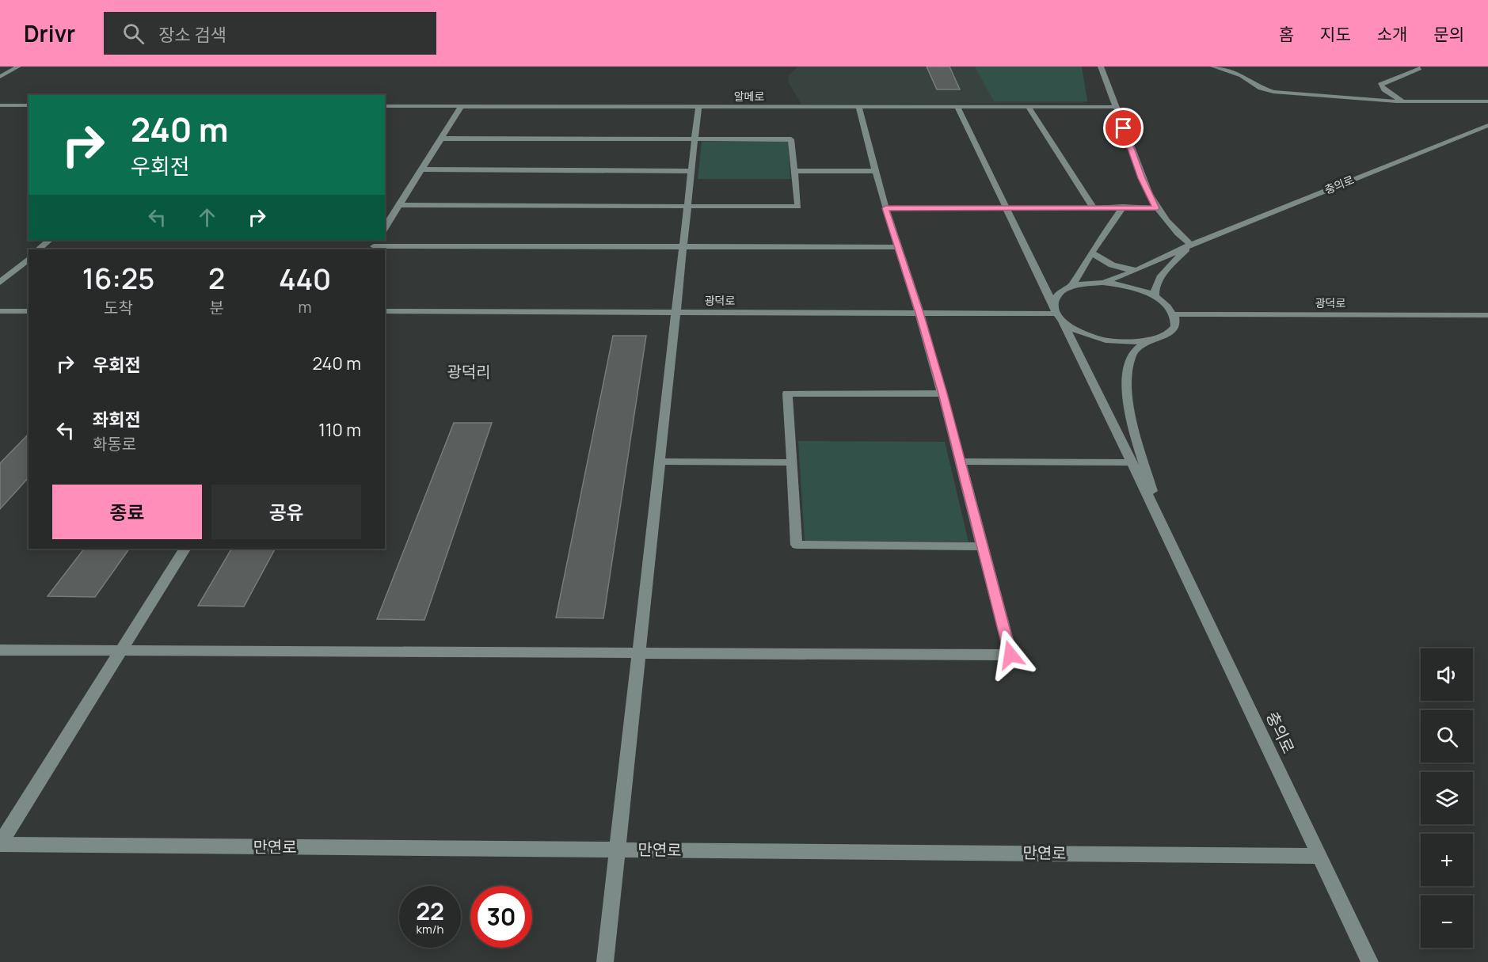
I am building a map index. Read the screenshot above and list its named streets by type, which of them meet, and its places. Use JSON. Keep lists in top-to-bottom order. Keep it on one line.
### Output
{"streets":{"street":["알메로","충의로","광덕로","만연로"]},"crossings":[["알메로","충의로"],["충의로","광덕로"],["충의로","만연로"]],"districts":["광덕리"],"page":{"header":"Drivr","search":"장소 검색","nav":["홈","지도","소개","문의"],"turn":["240 m","우회전"],"eta":["16:25","도착","2","분","440","m"],"list":[{"name":"우회전","value":"240 m"},{"name":"좌회전","note":"화동로","value":"110 m"}],"buttons":["종료","공유"],"map_buttons":["+","−"],"speed":"22 km/h","limit":"30"}}
